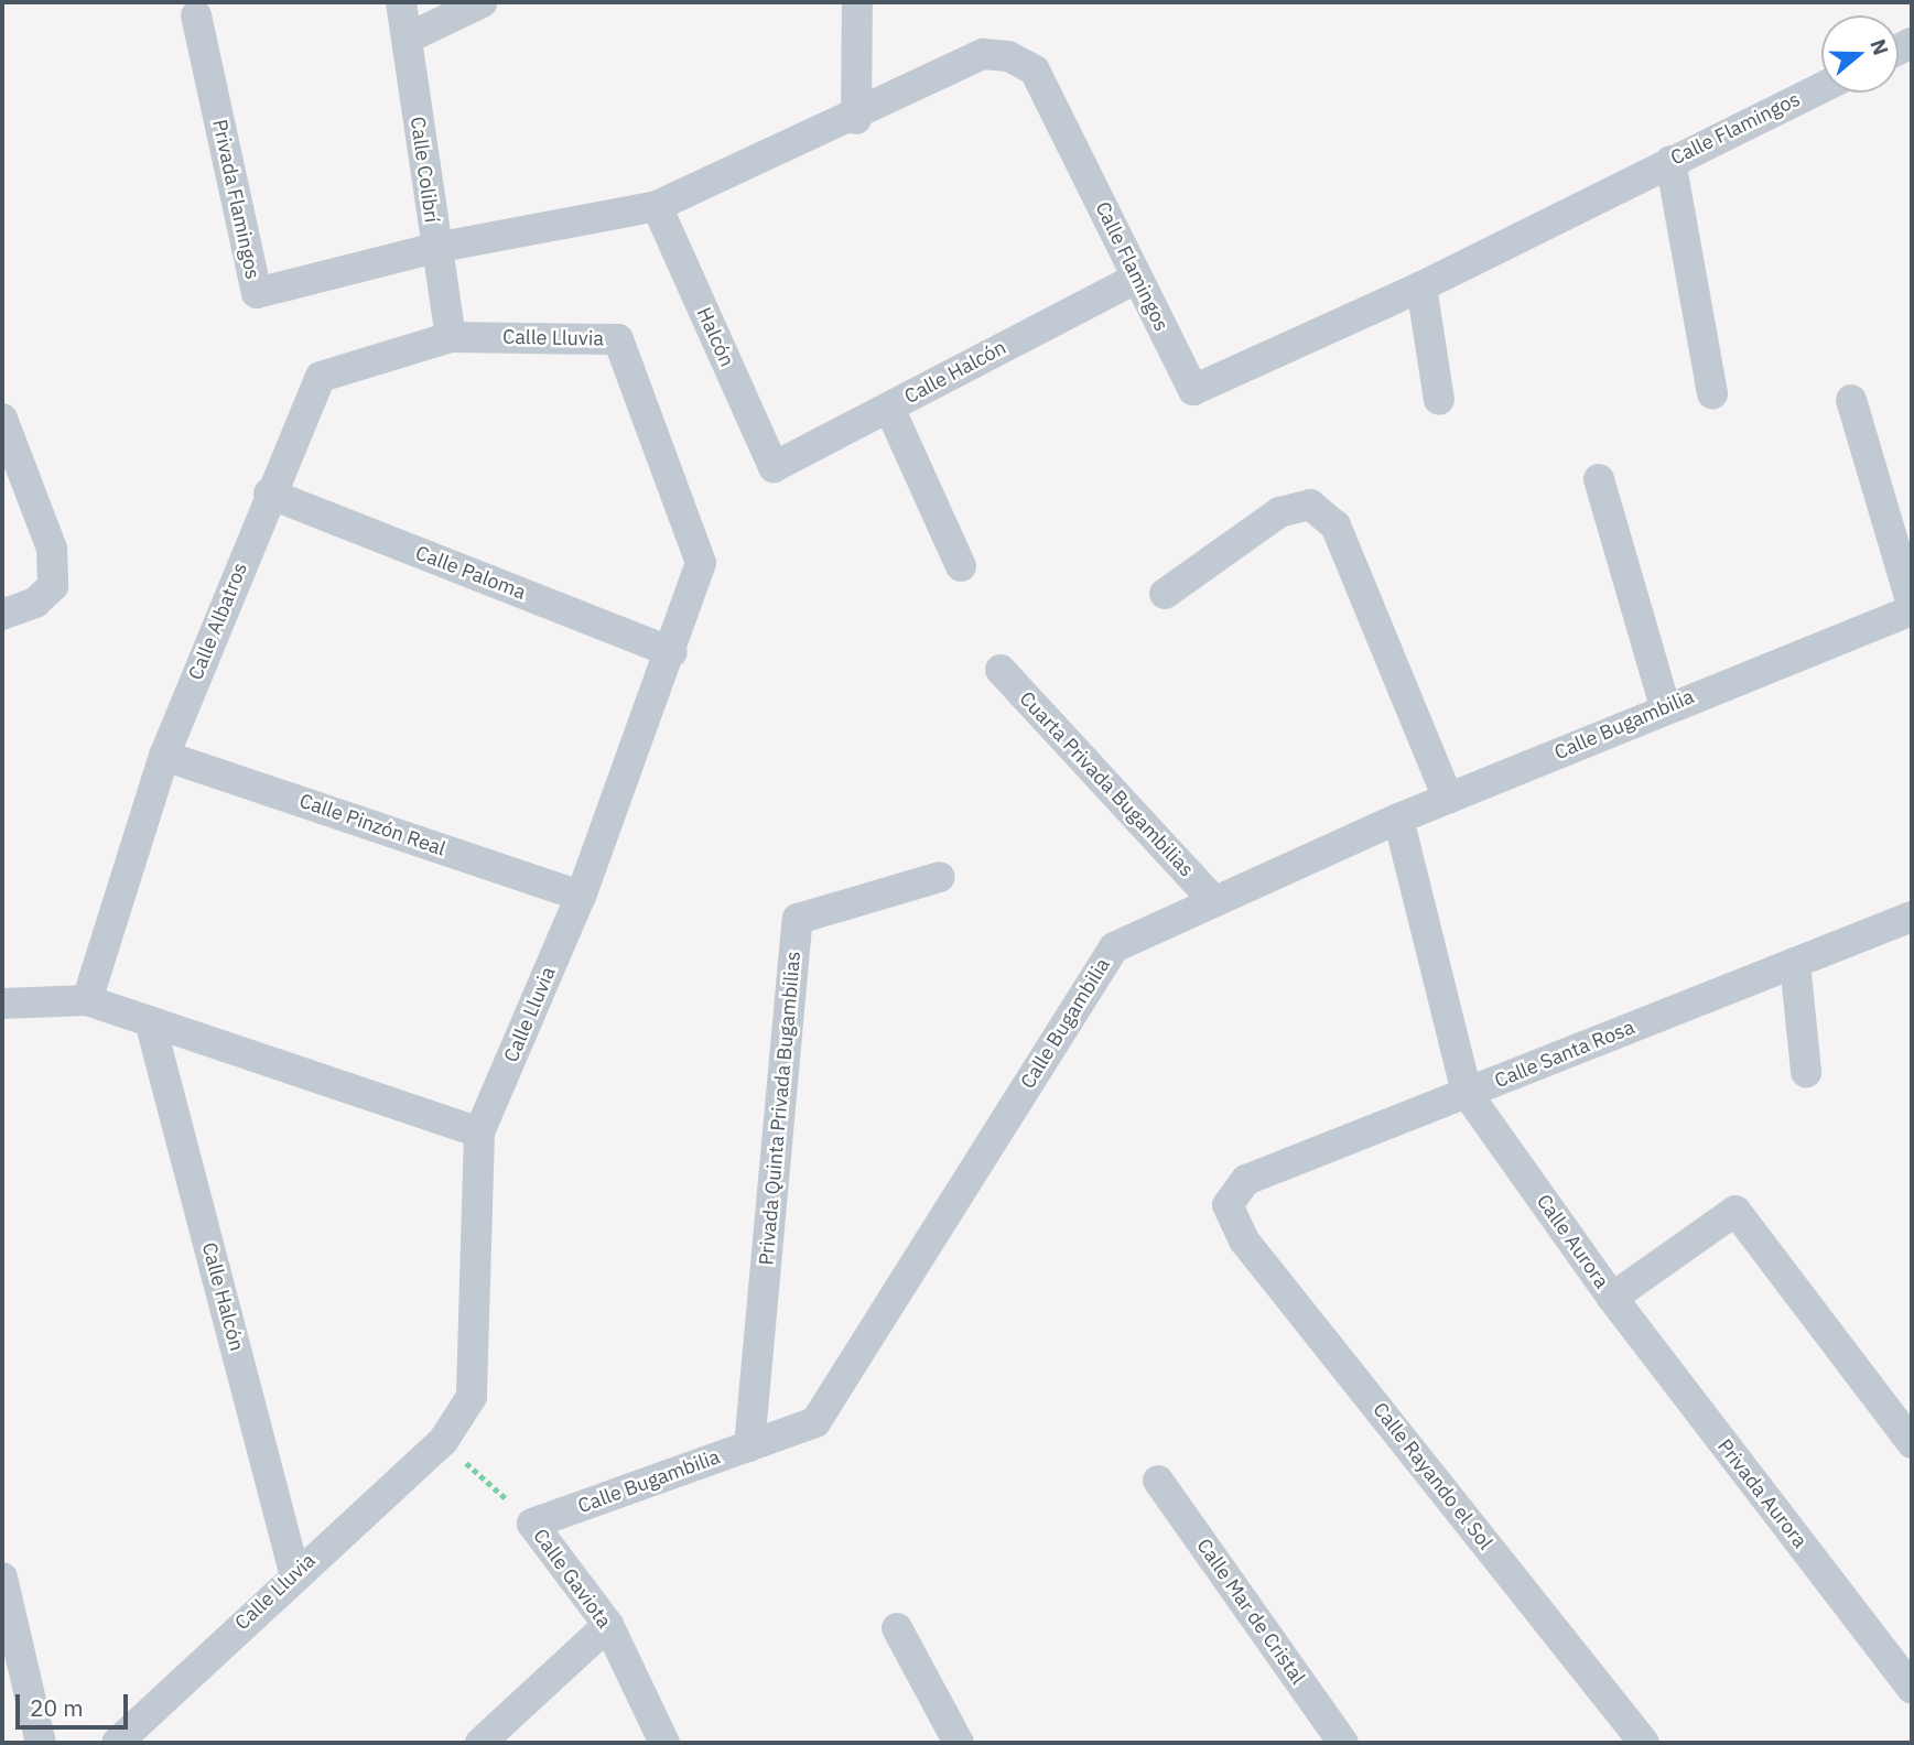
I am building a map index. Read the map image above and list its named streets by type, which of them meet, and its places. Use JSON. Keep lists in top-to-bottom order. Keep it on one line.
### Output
{"streets":{"street":["Calle Flamingos","Calle Colibrí","Privada Flamingos","Halcón","Calle Lluvia","Calle Halcón","Calle Paloma","Calle Albatros","Calle Bugambilia","Cuarta Privada Bugambilias","Calle Pinzón Real","Calle Santa Rosa","Privada Quinta Privada Bugambilias","Calle Aurora","Calle Rayando el Sol","Privada Aurora","Calle Gaviota","Calle Mar de Cristal"]},"crossings":[["Calle Flamingos","Calle Colibrí"],["Calle Flamingos","Privada Flamingos"],["Calle Flamingos","Halcón"],["Calle Flamingos","Calle Halcón"],["Calle Colibrí","Privada Flamingos"],["Calle Colibrí","Calle Lluvia"],["Calle Colibrí","Calle Albatros"],["Halcón","Calle Halcón"],["Calle Lluvia","Calle Halcón"],["Calle Lluvia","Calle Paloma"],["Calle Lluvia","Calle Albatros"],["Calle Lluvia","Calle Pinzón Real"],["Calle Lluvia","Calle Gaviota"],["Calle Paloma","Calle Albatros"],["Calle Albatros","Calle Pinzón Real"],["Calle Bugambilia","Cuarta Privada Bugambilias"],["Calle Bugambilia","Privada Quinta Privada Bugambilias"],["Calle Bugambilia","Calle Aurora"],["Calle Bugambilia","Calle Gaviota"],["Calle Santa Rosa","Calle Aurora"],["Calle Santa Rosa","Calle Rayando el Sol"],["Calle Aurora","Privada Aurora"]],"scale_bar":"20 m","north":"right"}
